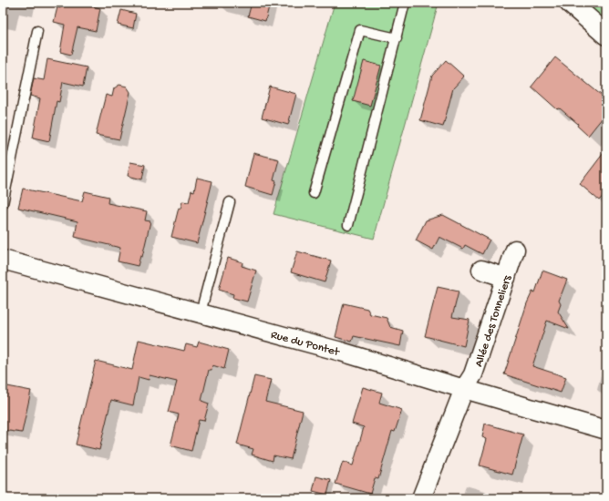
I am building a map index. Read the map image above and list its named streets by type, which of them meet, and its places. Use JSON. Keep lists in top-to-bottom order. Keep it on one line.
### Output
{"streets":{"street":["Allée des Tonneliers","Rue du Pontet"]},"crossings":[["Allée des Tonneliers","Rue du Pontet"]]}
